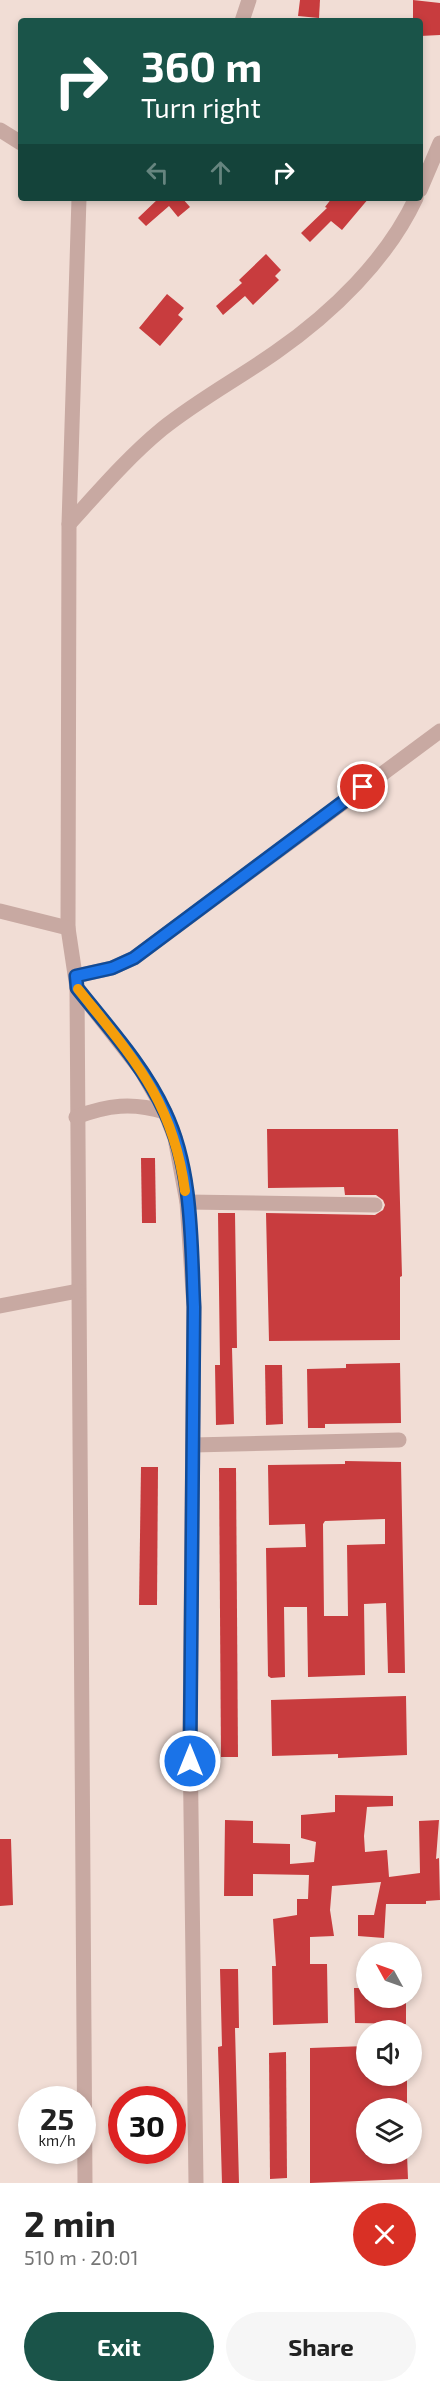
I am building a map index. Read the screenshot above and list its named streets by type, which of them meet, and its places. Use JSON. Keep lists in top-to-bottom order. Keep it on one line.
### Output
{"north":"top left","page":{"turn":["360 m","Turn right"],"speed":"25 km/h","limit":"30","heading":["2 min","510 m · 20:01"],"buttons":["Exit","Share"]}}
